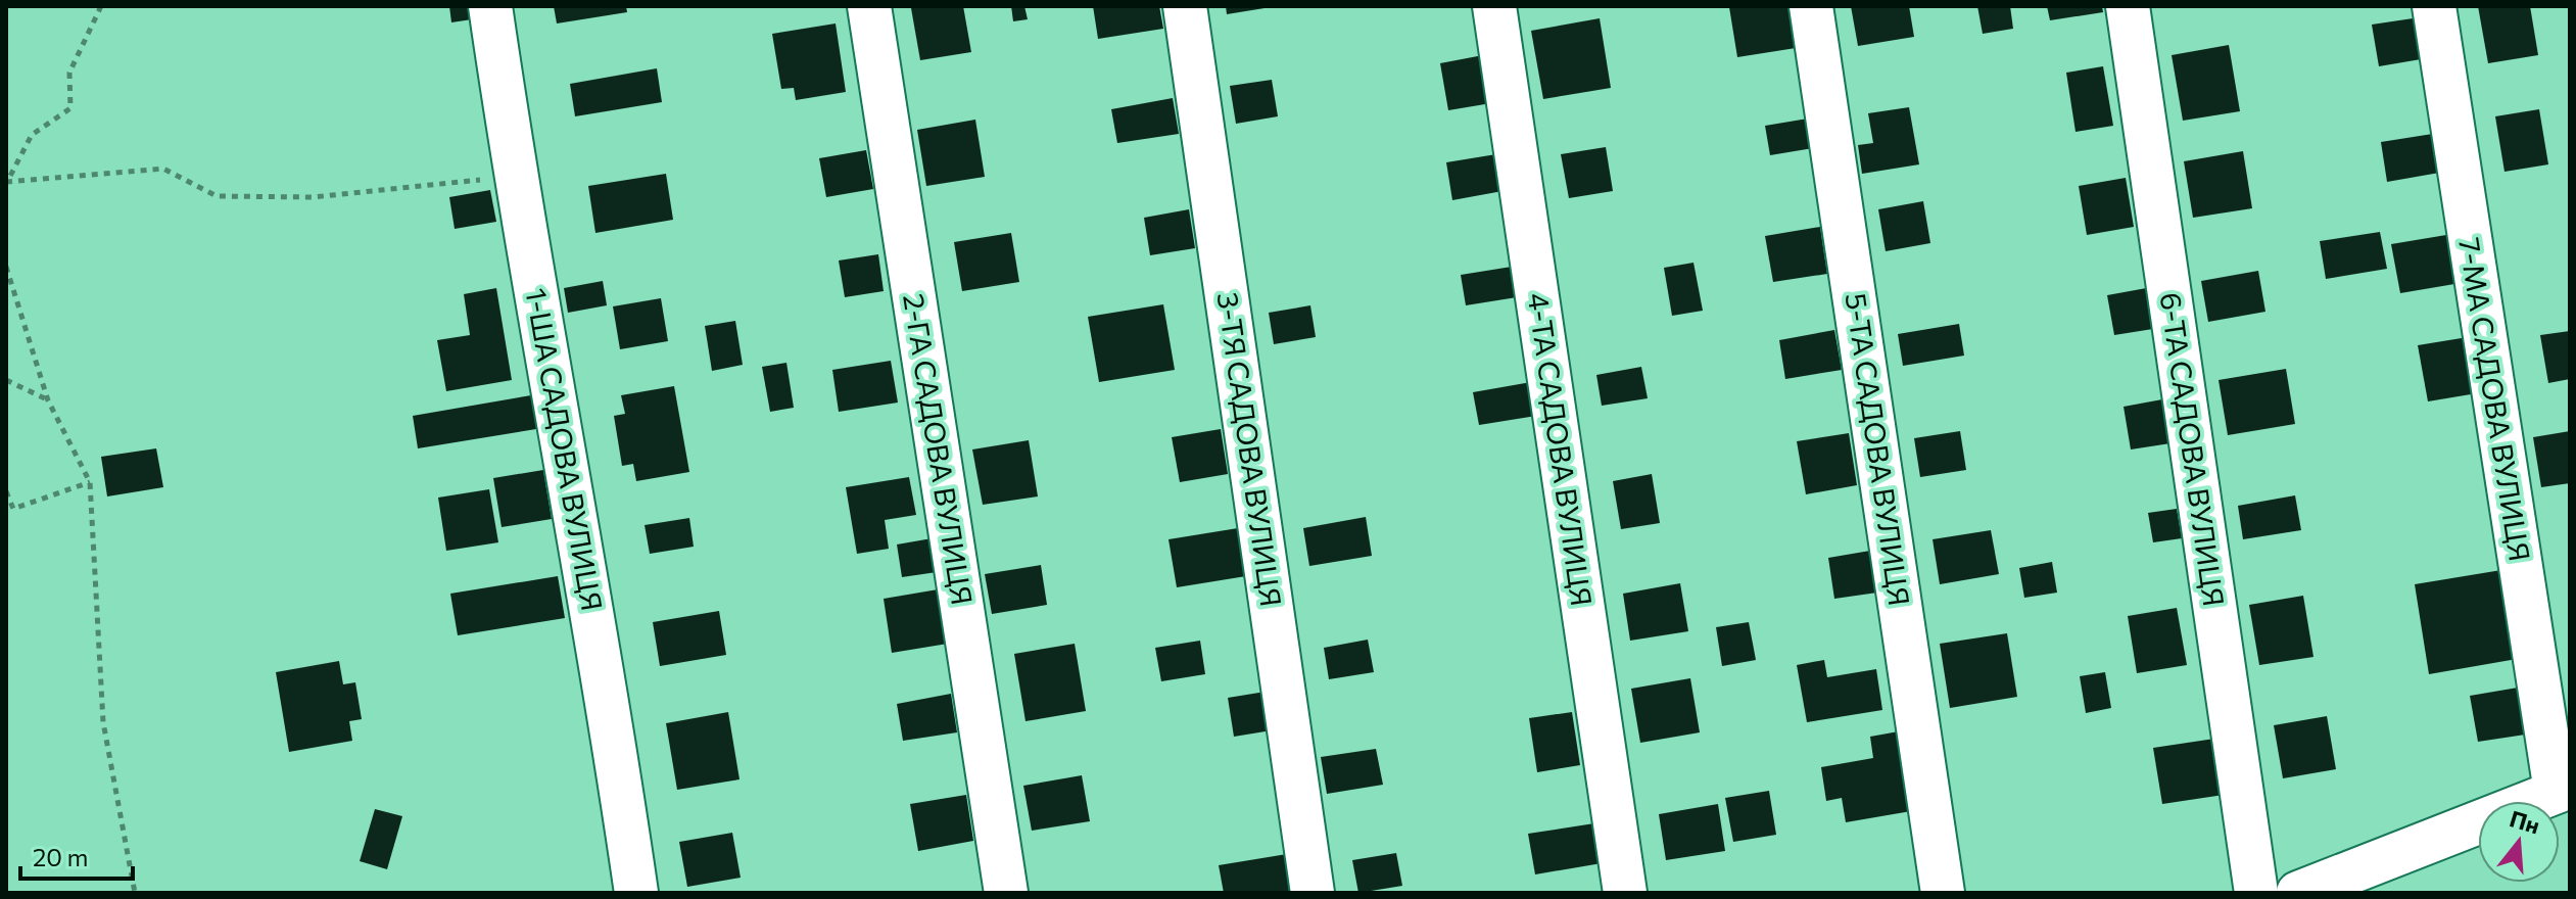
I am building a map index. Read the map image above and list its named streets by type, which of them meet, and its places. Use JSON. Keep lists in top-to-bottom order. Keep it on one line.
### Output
{"streets":{"street":["7-МА САДОВА ВУЛИЦЯ","1-ША САДОВА ВУЛИЦЯ","2-ГА САДОВА ВУЛИЦЯ","3-ТЯ САДОВА ВУЛИЦЯ","4-ТА САДОВА ВУЛИЦЯ","5-ТА САДОВА ВУЛИЦЯ","6-ТА САДОВА ВУЛИЦЯ"]},"scale_bar":"20 m","north":"top"}
